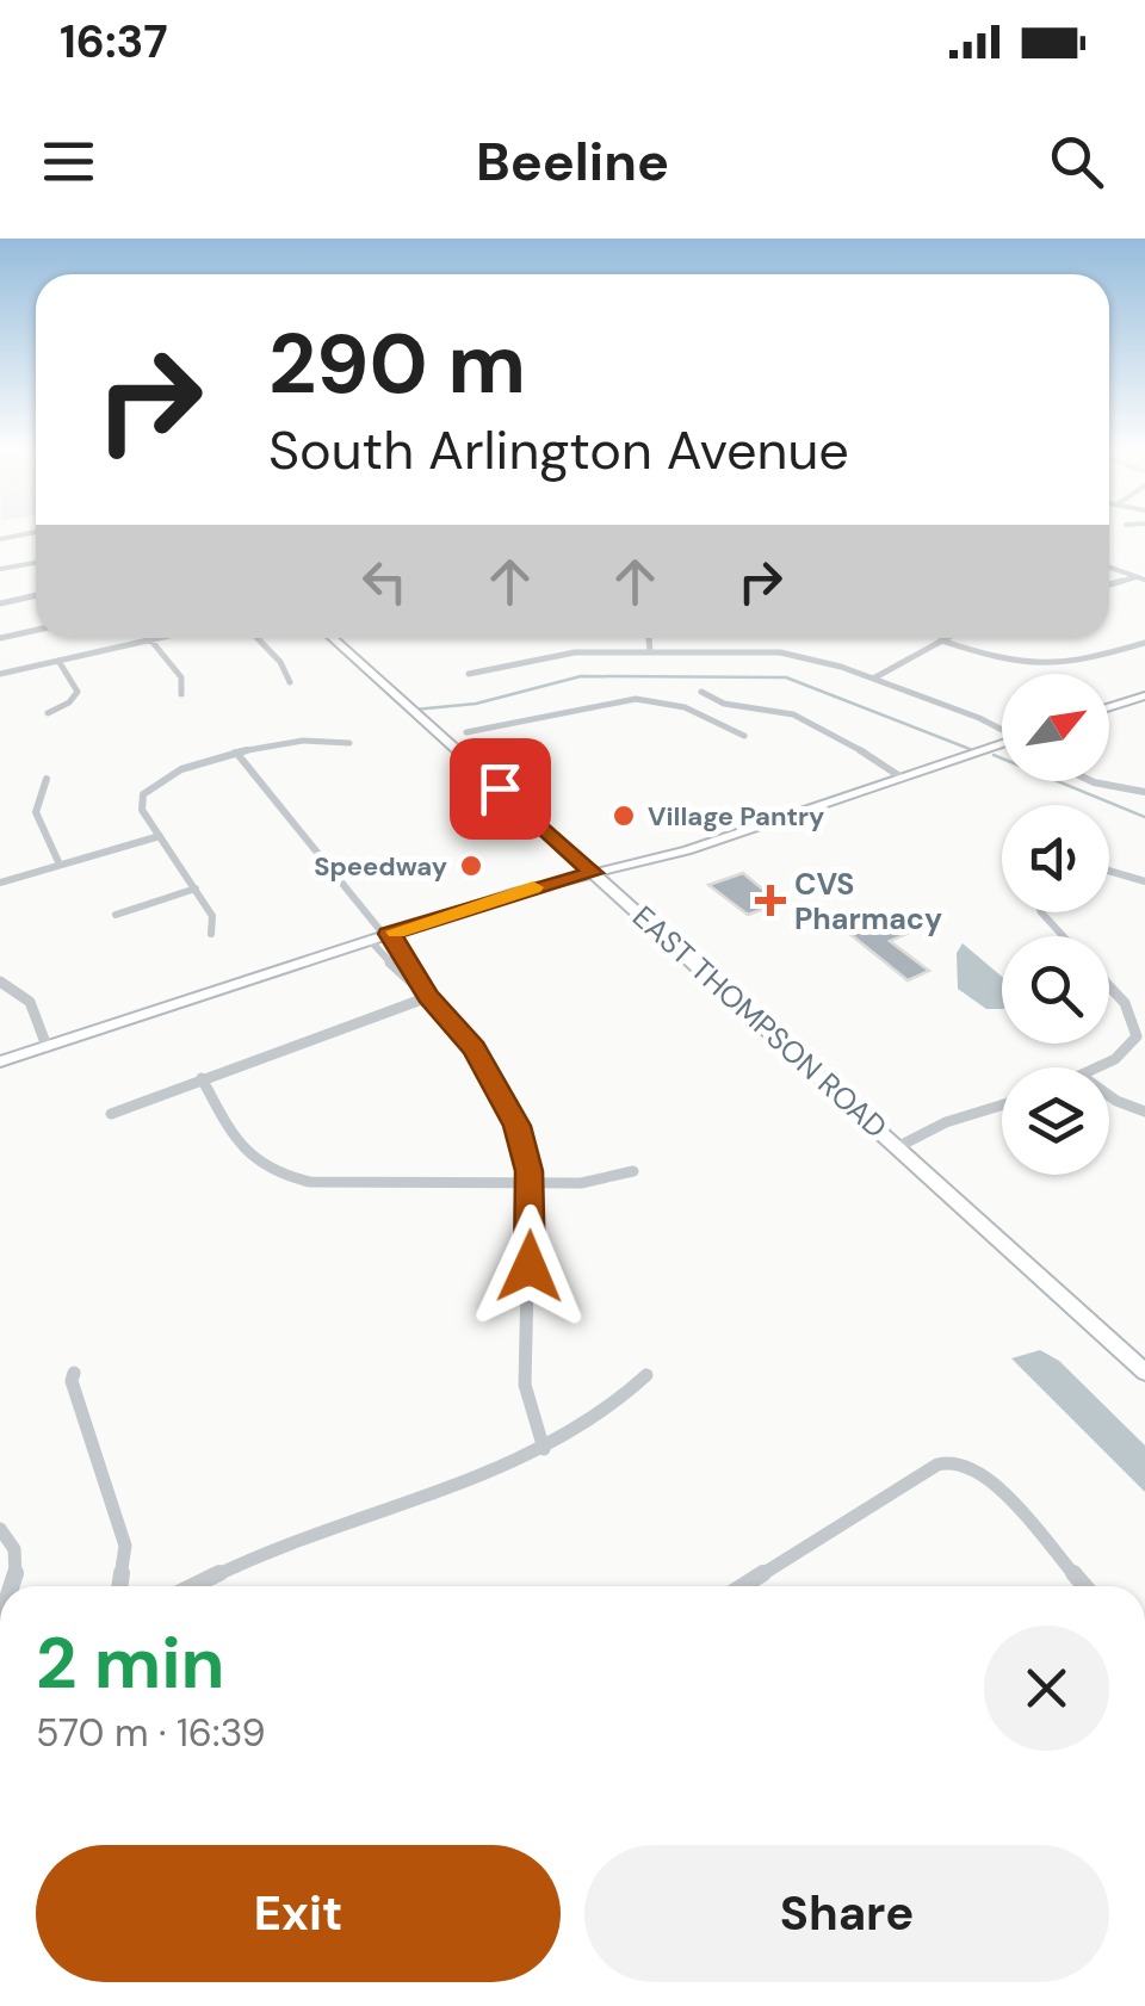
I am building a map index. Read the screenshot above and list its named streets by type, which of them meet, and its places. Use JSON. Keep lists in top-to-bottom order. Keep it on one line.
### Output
{"streets":{"main road":["EAST THOMPSON ROAD"]},"places":{"other":["Village Pantry","Speedway"],"health":["CVS Pharmacy"]},"north":"top right","page":{"status":"16:37","header":"Beeline","turn":["290 m","South Arlington Avenue"],"heading":["2 min","570 m · 16:39"],"buttons":["Exit","Share"]}}
